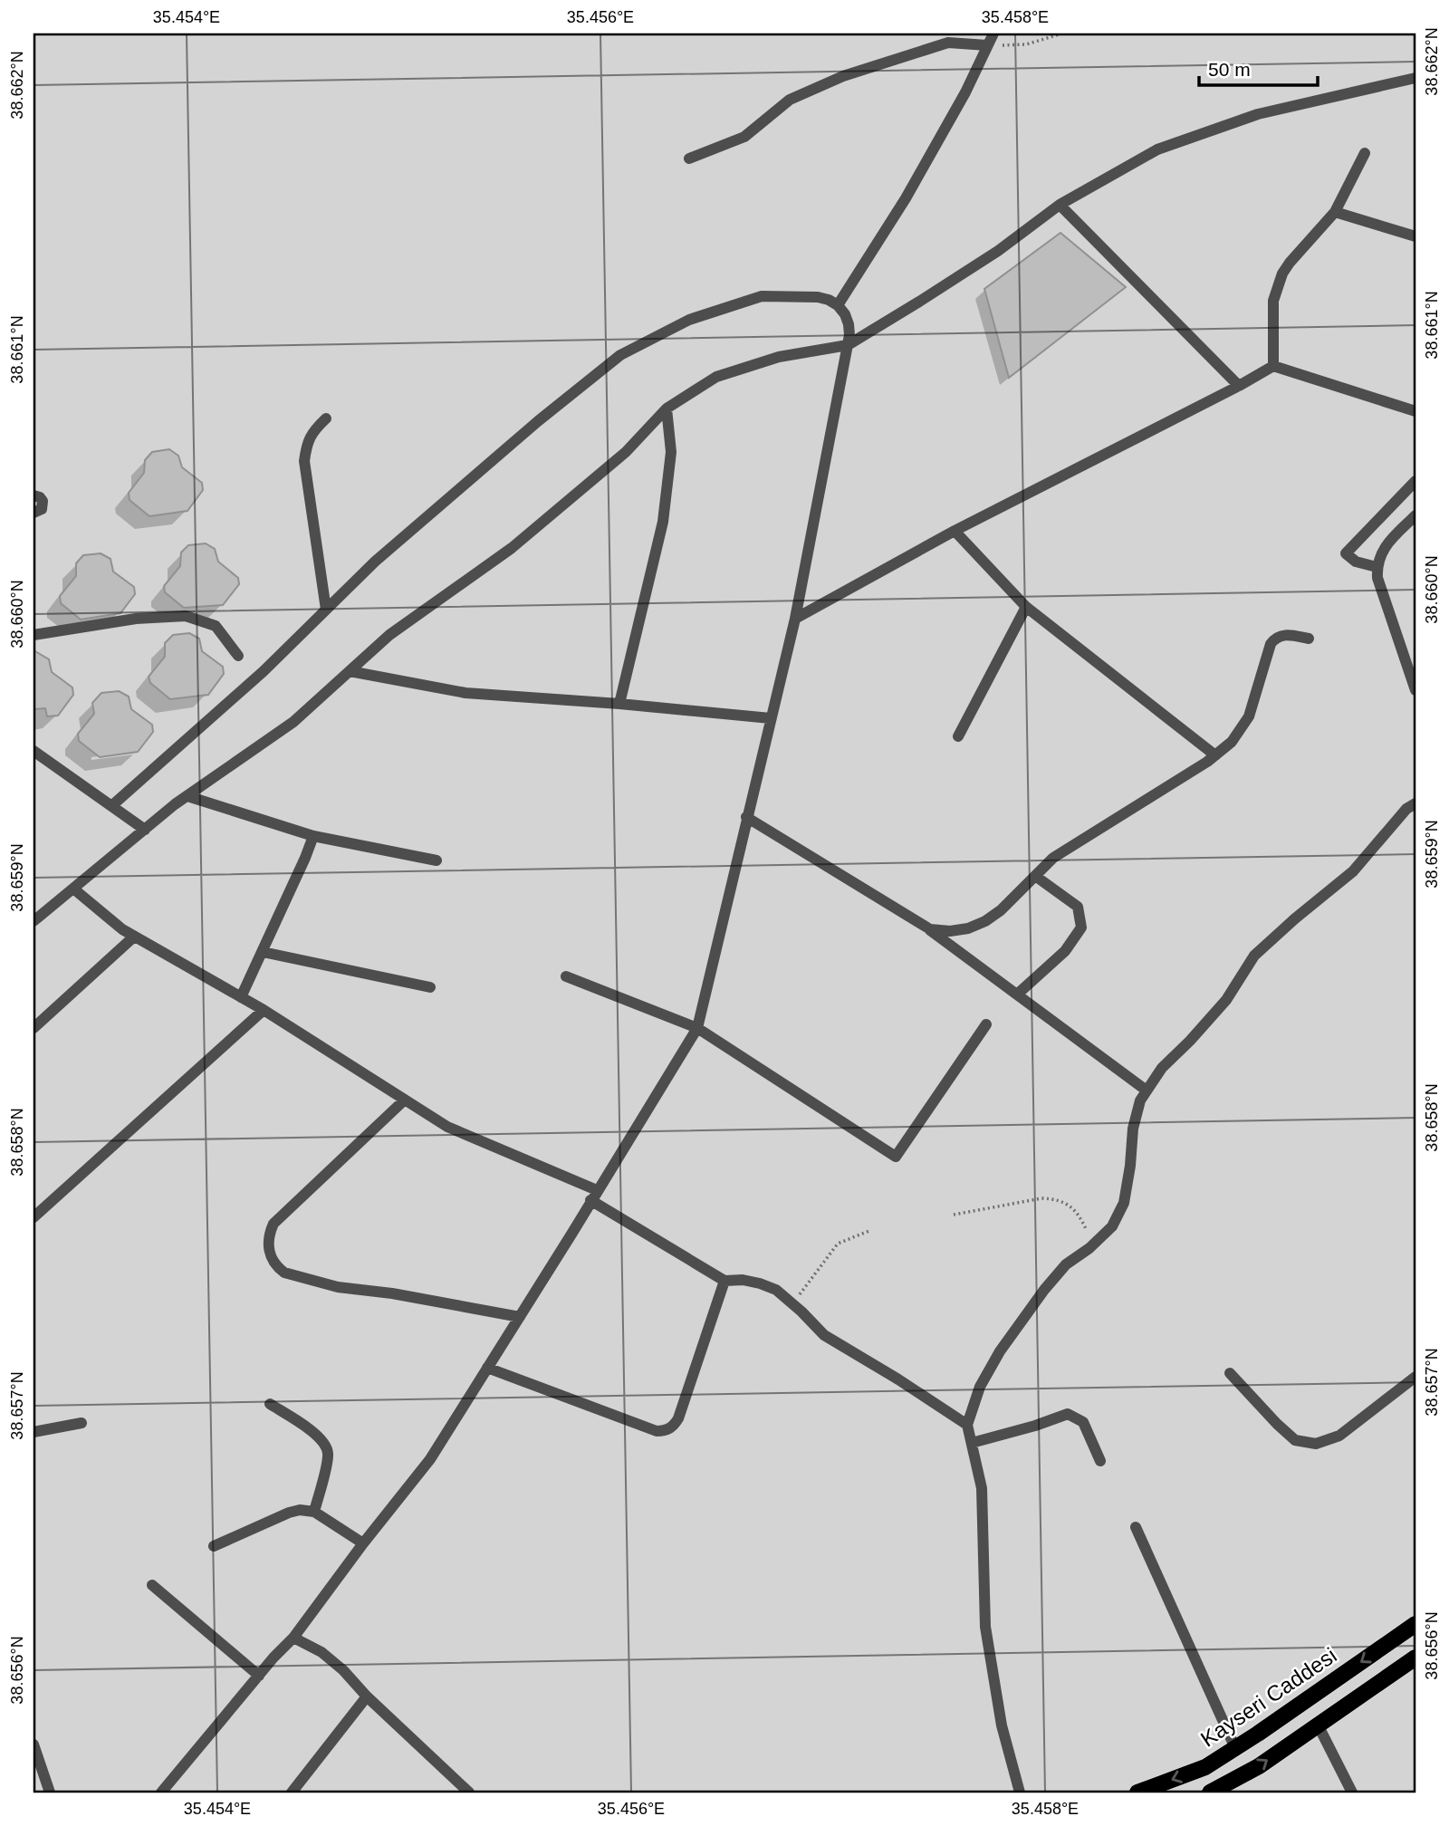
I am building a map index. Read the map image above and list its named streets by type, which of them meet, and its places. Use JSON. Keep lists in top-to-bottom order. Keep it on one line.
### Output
{"streets":{"main road":["Kayseri Caddesi"]},"scale_bar":"50 m","coordinates":["35.454°E","35.456°E","35.458°E","38.662°N","38.661°N","38.660°N","38.659°N","38.658°N","38.657°N","38.656°N"]}
